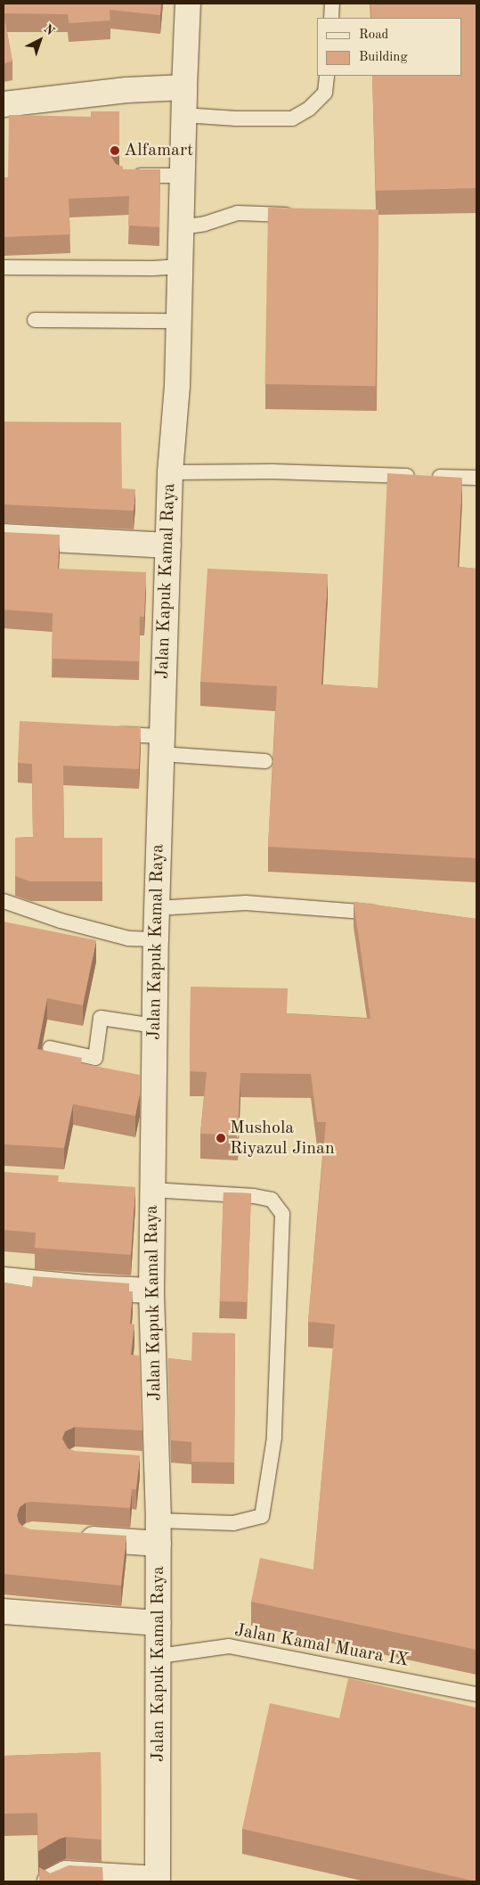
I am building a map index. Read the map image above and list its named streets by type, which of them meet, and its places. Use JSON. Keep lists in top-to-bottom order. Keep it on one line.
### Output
{"streets":{"main road":["Jalan Kapuk Kamal Raya"],"lane":["Jalan Kamal Muara IX"]},"crossings":[["Jalan Kapuk Kamal Raya","Jalan Kamal Muara IX"]],"places":["Alfamart","Mushola Riyazul Jinan"],"legend":["Road","Building"],"north":"top right"}
